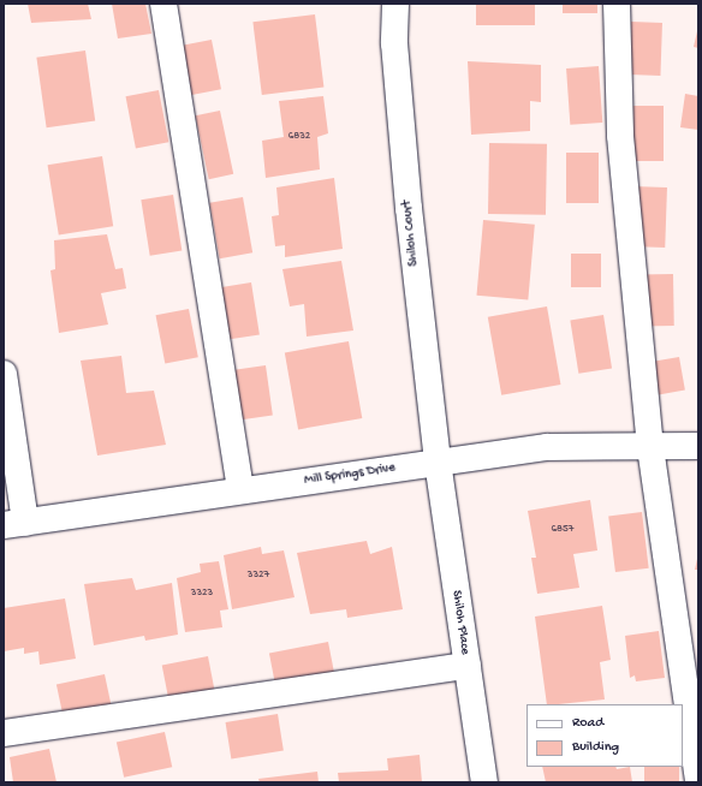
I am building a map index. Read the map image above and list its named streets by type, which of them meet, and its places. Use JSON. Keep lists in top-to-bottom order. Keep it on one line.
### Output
{"streets":{"street":["Shiloh Court","Mill Springs Drive","Shiloh Place"]},"crossings":[["Shiloh Court","Mill Springs Drive"],["Shiloh Court","Shiloh Place"],["Mill Springs Drive","Shiloh Place"]],"house_numbers":["6832","6857","3327","3323"],"legend":["Road","Building"]}
